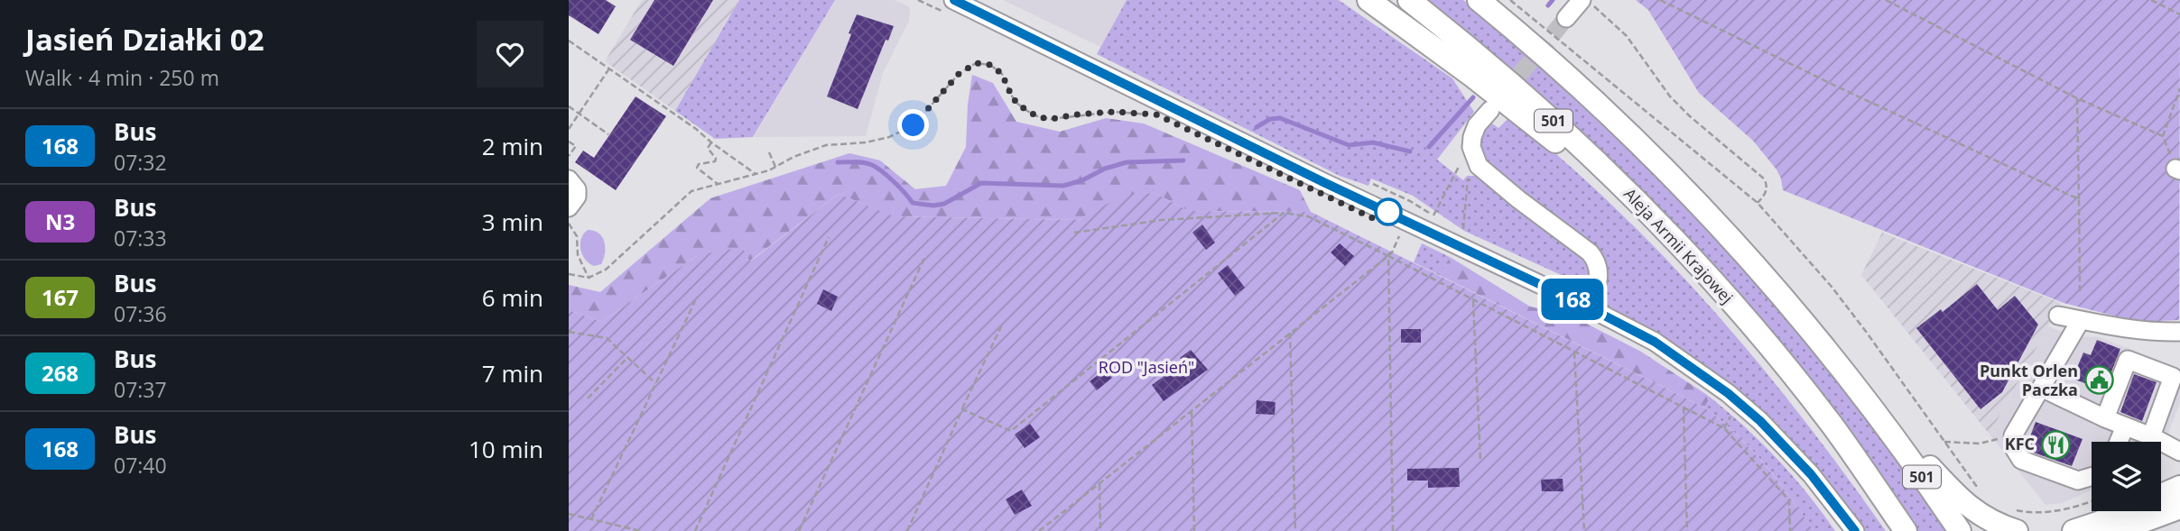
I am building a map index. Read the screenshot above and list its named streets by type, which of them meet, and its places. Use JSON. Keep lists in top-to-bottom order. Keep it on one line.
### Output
{"streets":{"main road":["501","Aleja Armii Krajowej"]},"parks":["ROD \"Jasień\""],"places":{"public building":["Punkt Orlen Paczka"],"restaurant":["KFC"]},"lines":["bus line 168"],"page":{"heading":["Jasień Działki 02","Walk · 4 min · 250 m"],"on_map":"168","list":[{"mark":"168","name":"Bus","note":"07:32","value":"2 min"},{"mark":"N3","name":"Bus","note":"07:33","value":"3 min"},{"mark":"167","name":"Bus","note":"07:36","value":"6 min"},{"mark":"268","name":"Bus","note":"07:37","value":"7 min"},{"mark":"168","name":"Bus","note":"07:40","value":"10 min"}]}}
